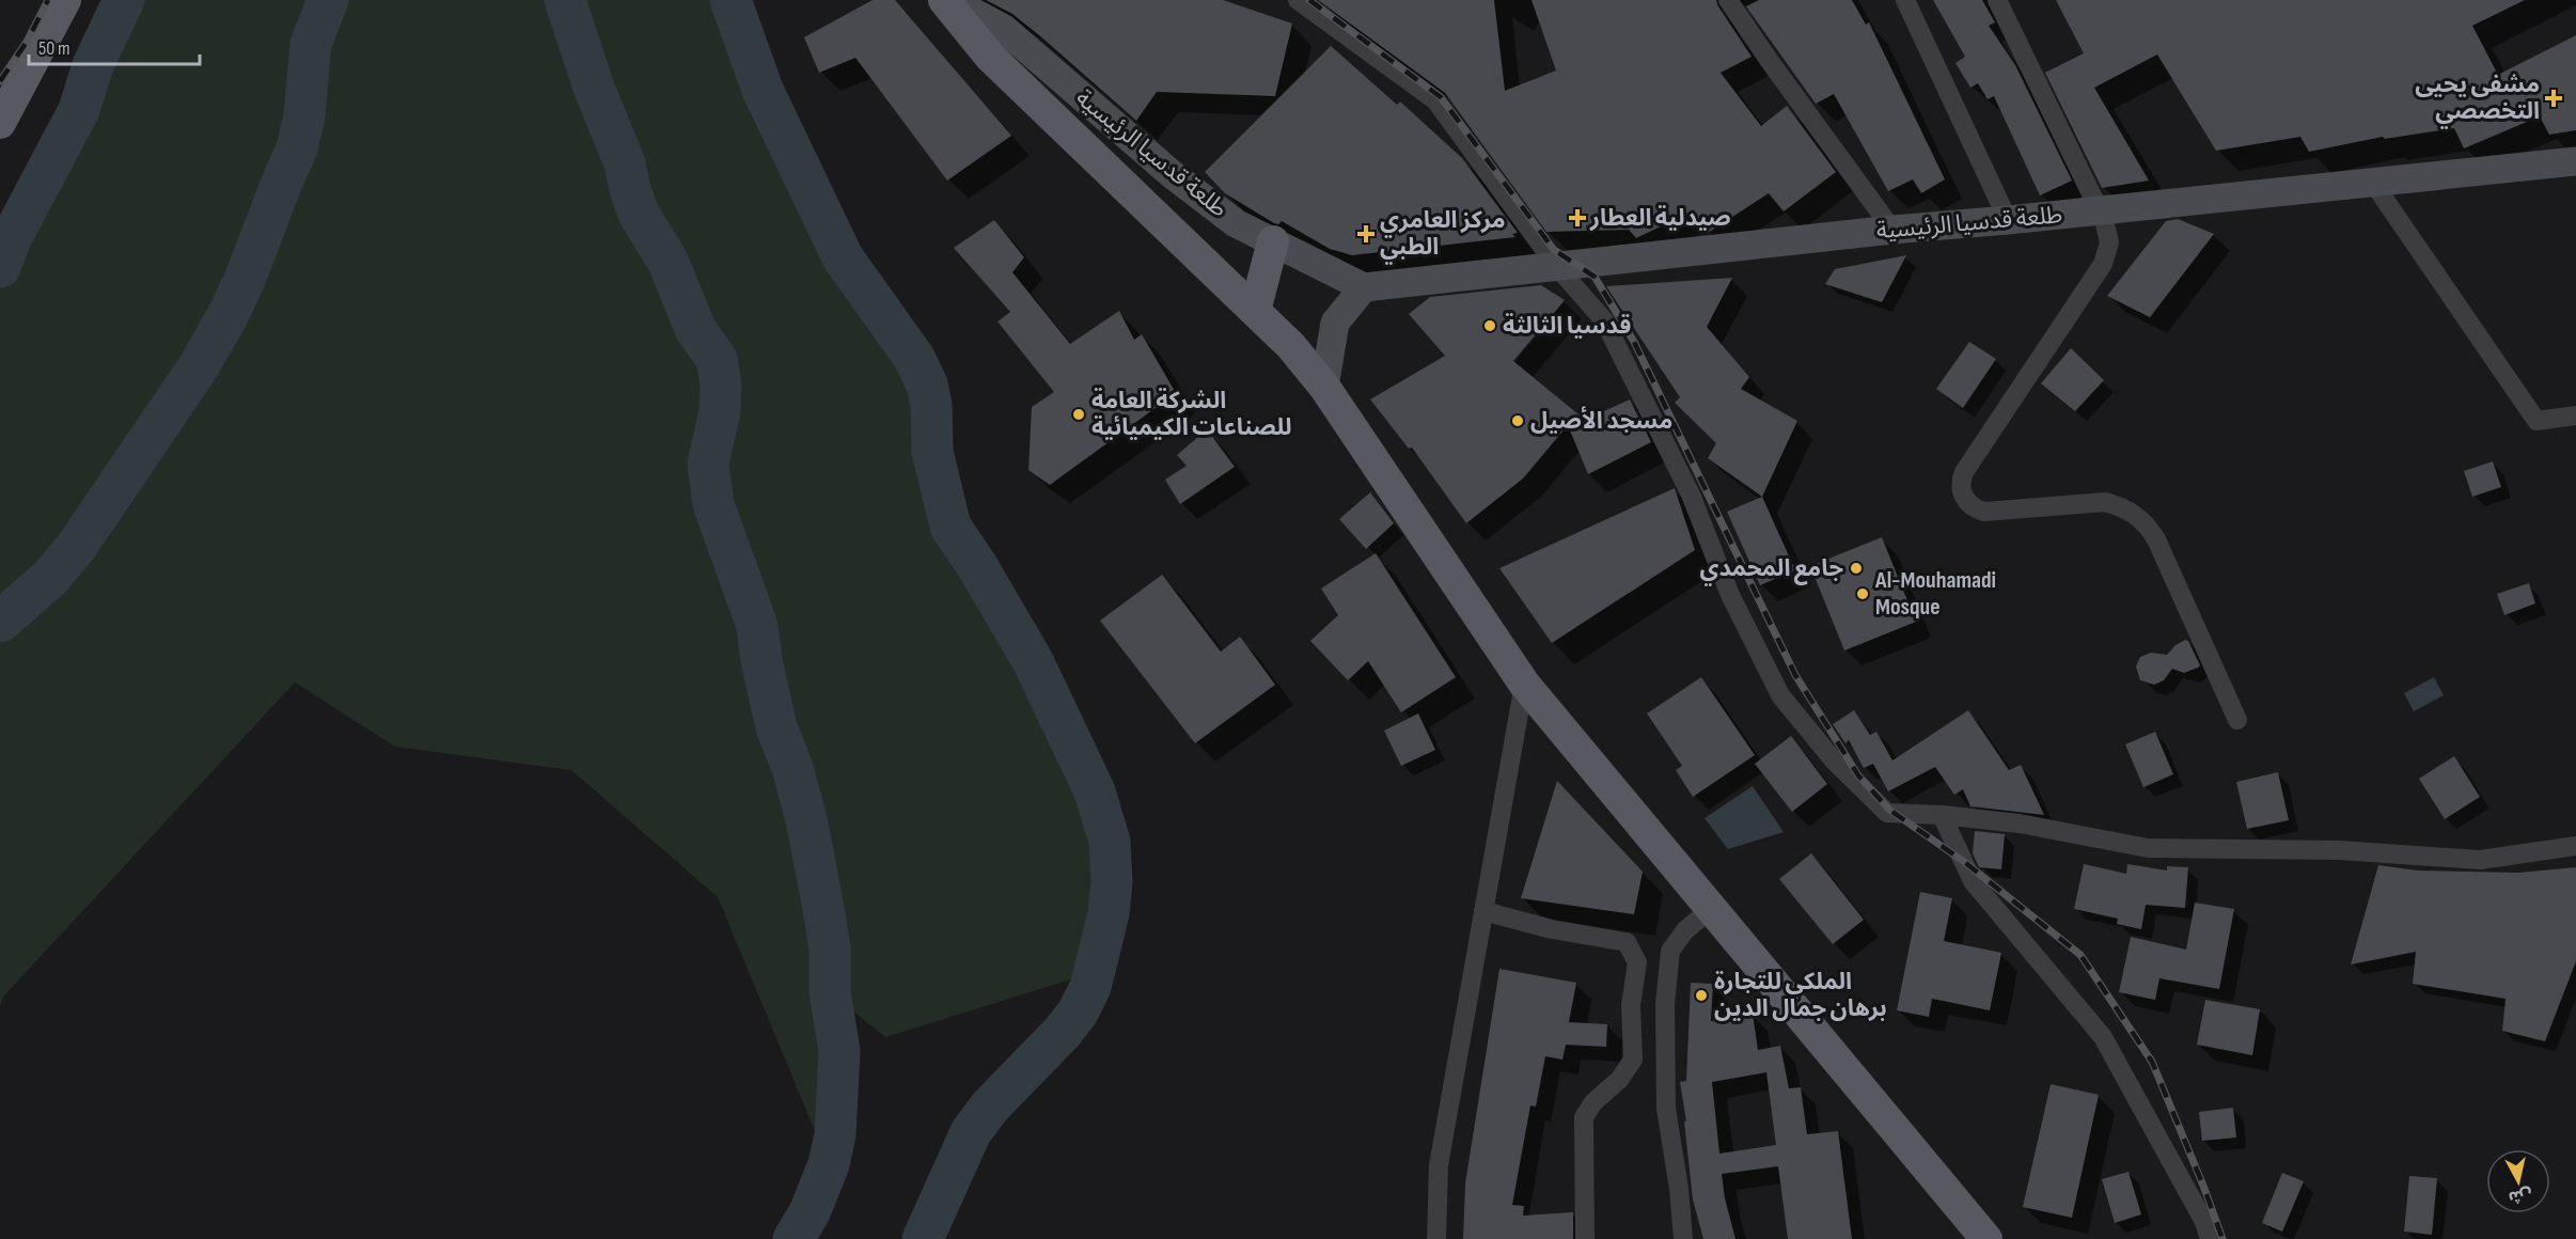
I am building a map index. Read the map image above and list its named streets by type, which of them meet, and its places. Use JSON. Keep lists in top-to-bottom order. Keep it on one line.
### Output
{"streets":{"main road":["طلعة قدسيا الرئيسية"]},"places":{"health":["مشفى يحيى التخصصي","صيدلية العطار","مركز العامري الطبي"],"other":["قدسيا الثالثة","الشركة العامة للصناعات الكيميائية","مسجد الأصيل","جامع المحمدي","Al-Mouhamadi Mosque","الملكي للتجارة برهان جمال الدين"]},"scale_bar":"50 m","north":"bottom"}
